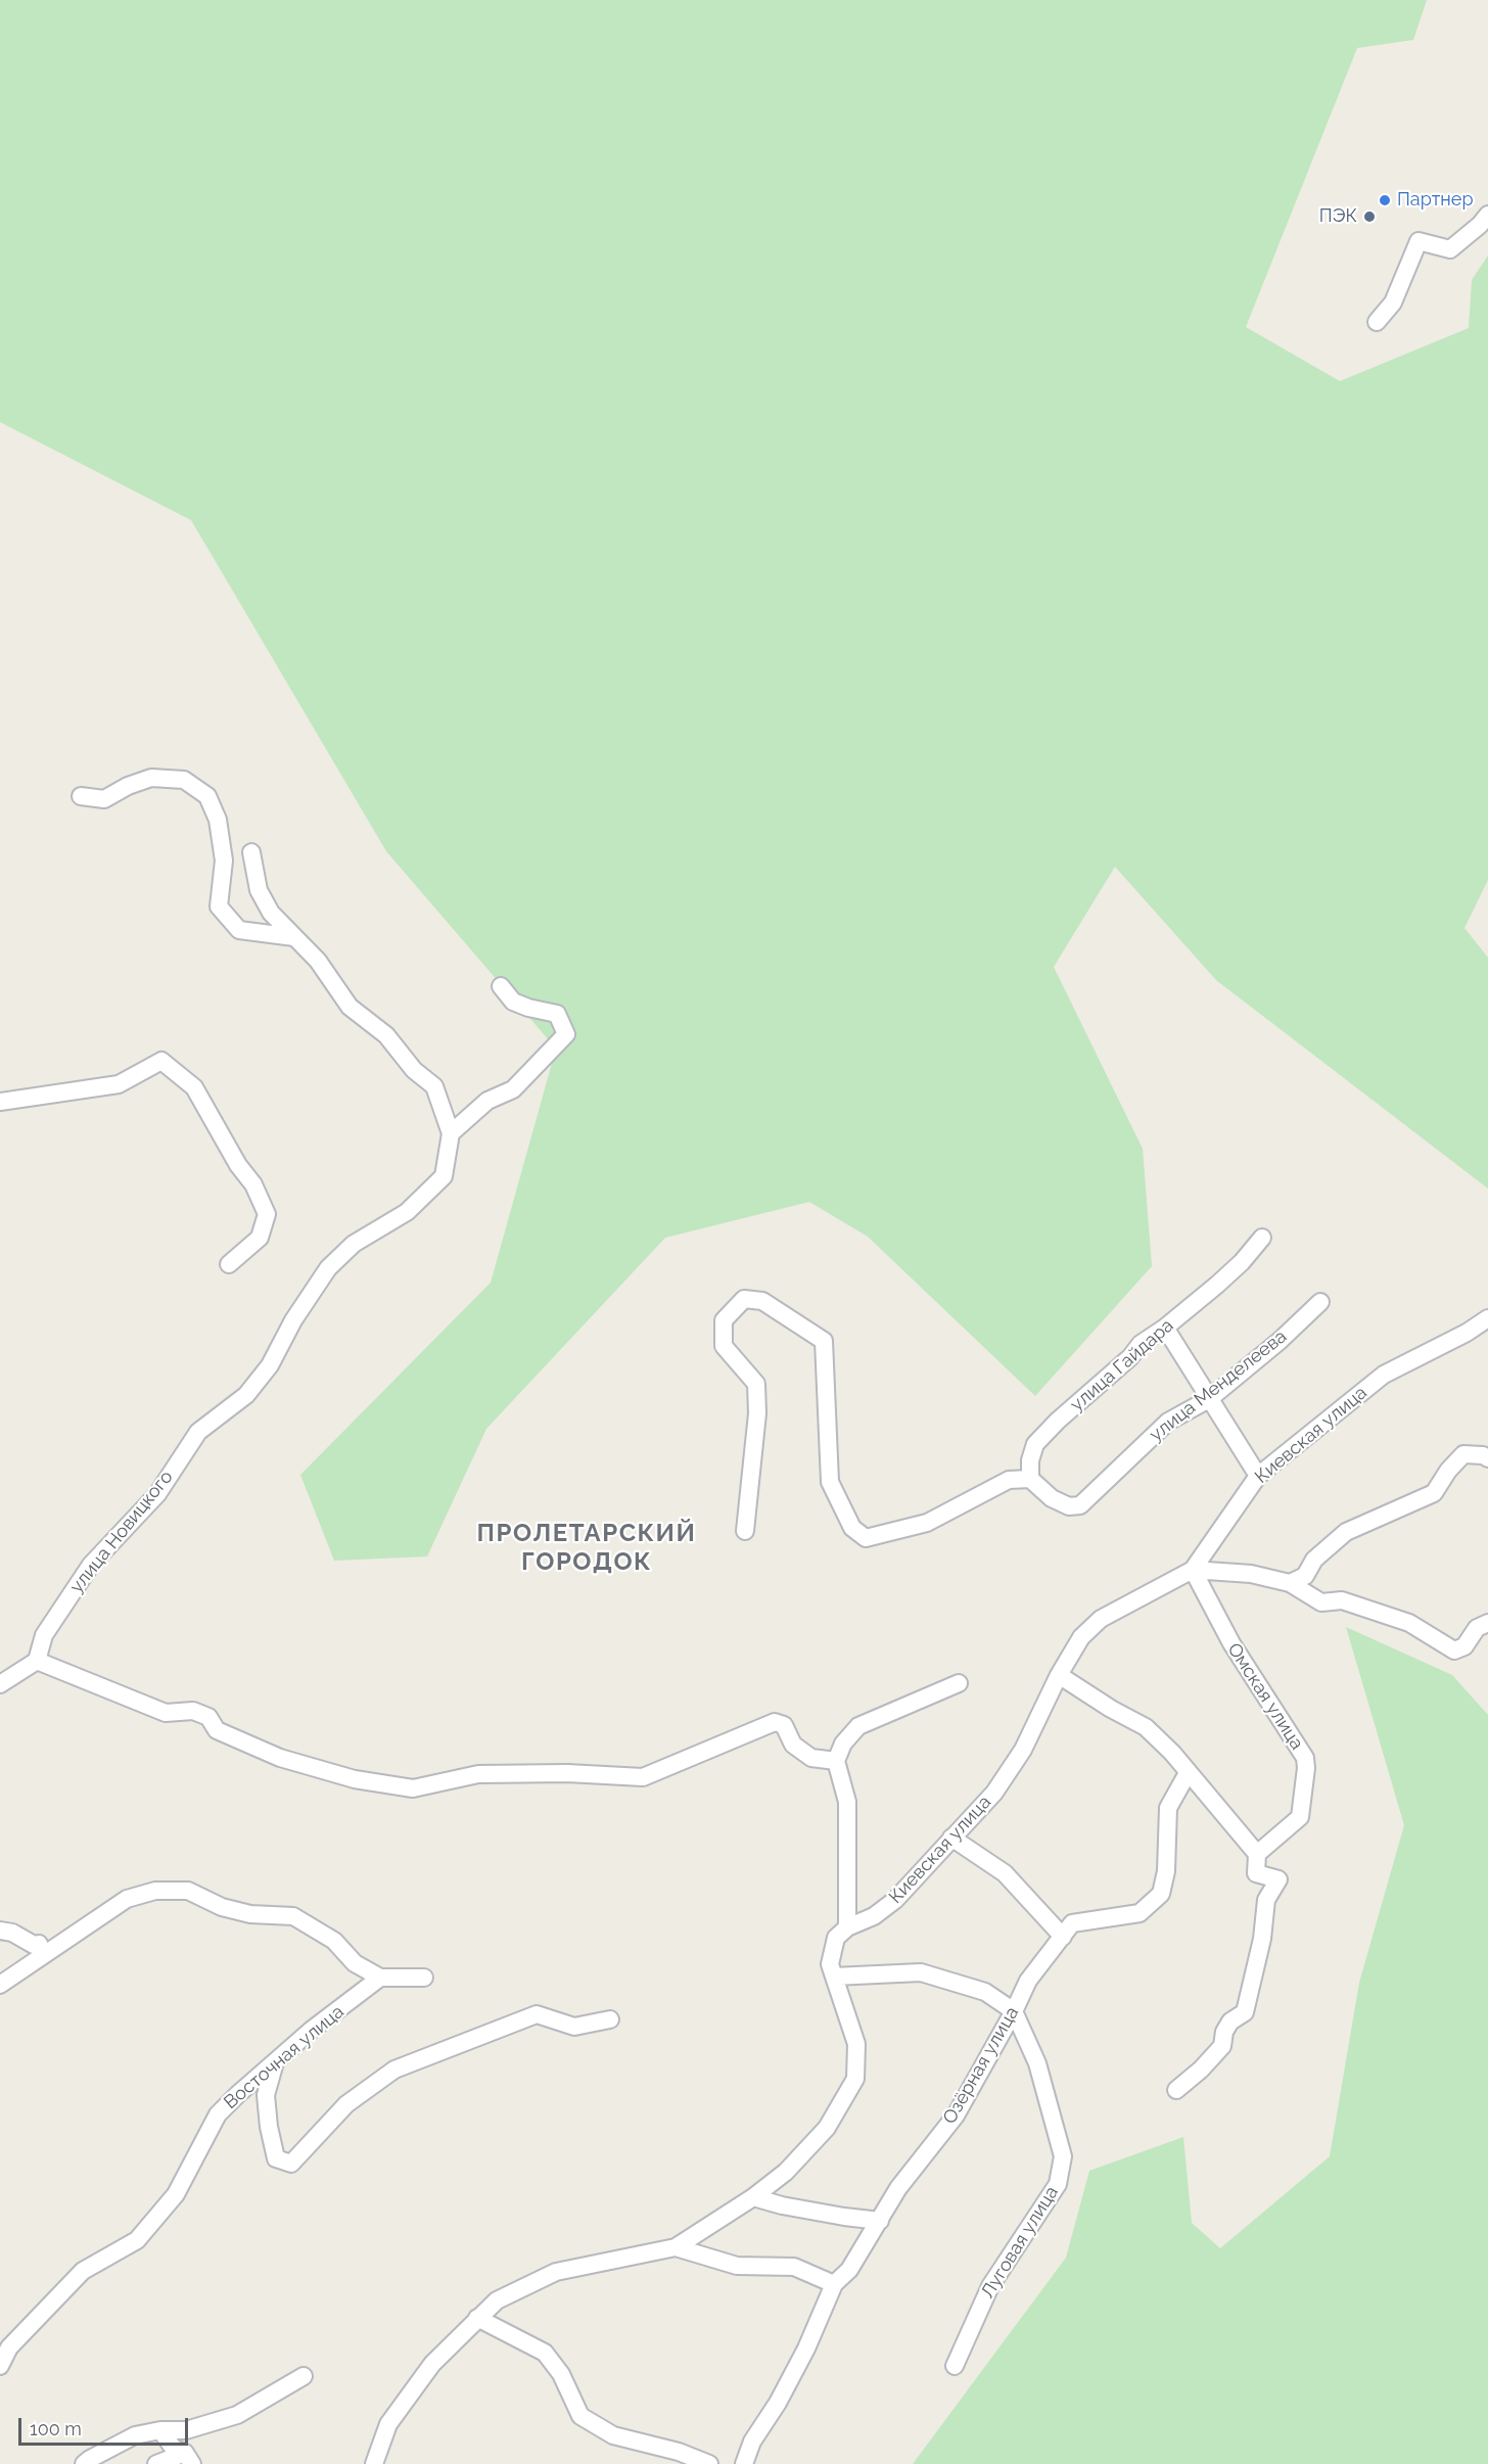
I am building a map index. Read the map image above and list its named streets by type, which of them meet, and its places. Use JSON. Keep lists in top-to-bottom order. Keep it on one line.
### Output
{"streets":{"street":["улица Гайдара","улица Менделеева","Киевская улица","улица Новицкого","Омская улица","Восточная улица","Озёрная улица","Луговая улица"]},"crossings":[["улица Гайдара","улица Менделеева"],["Киевская улица","Омская улица"],["Озёрная улица","Луговая улица"]],"districts":["ПРОЛЕТАРСКИЙ ГОРОДОК"],"places":["Партнер","ПЭК"],"scale_bar":"100 m"}
